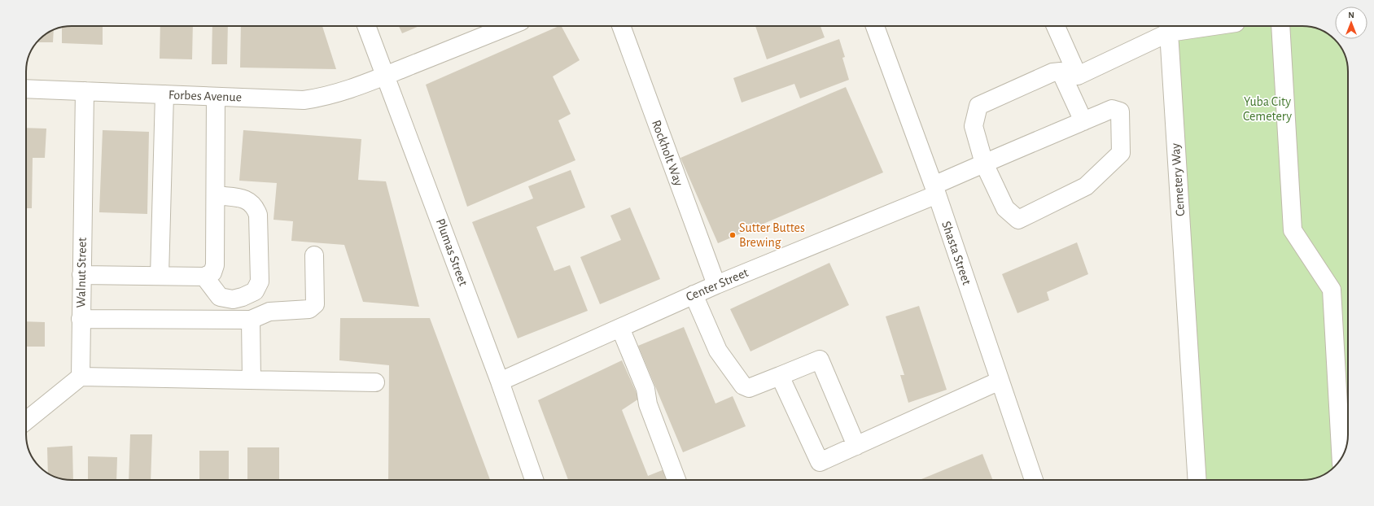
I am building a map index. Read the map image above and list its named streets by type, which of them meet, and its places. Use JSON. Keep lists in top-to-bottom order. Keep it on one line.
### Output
{"streets":{"street":["Forbes Avenue","Rockholt Way","Cemetery Way","Plumas Street","Shasta Street","Walnut Street","Center Street"]},"crossings":[["Forbes Avenue","Plumas Street"],["Forbes Avenue","Walnut Street"],["Rockholt Way","Center Street"],["Plumas Street","Center Street"],["Shasta Street","Center Street"]],"parks":["Yuba City Cemetery"],"places":["Sutter Buttes Brewing"],"north":"top"}
